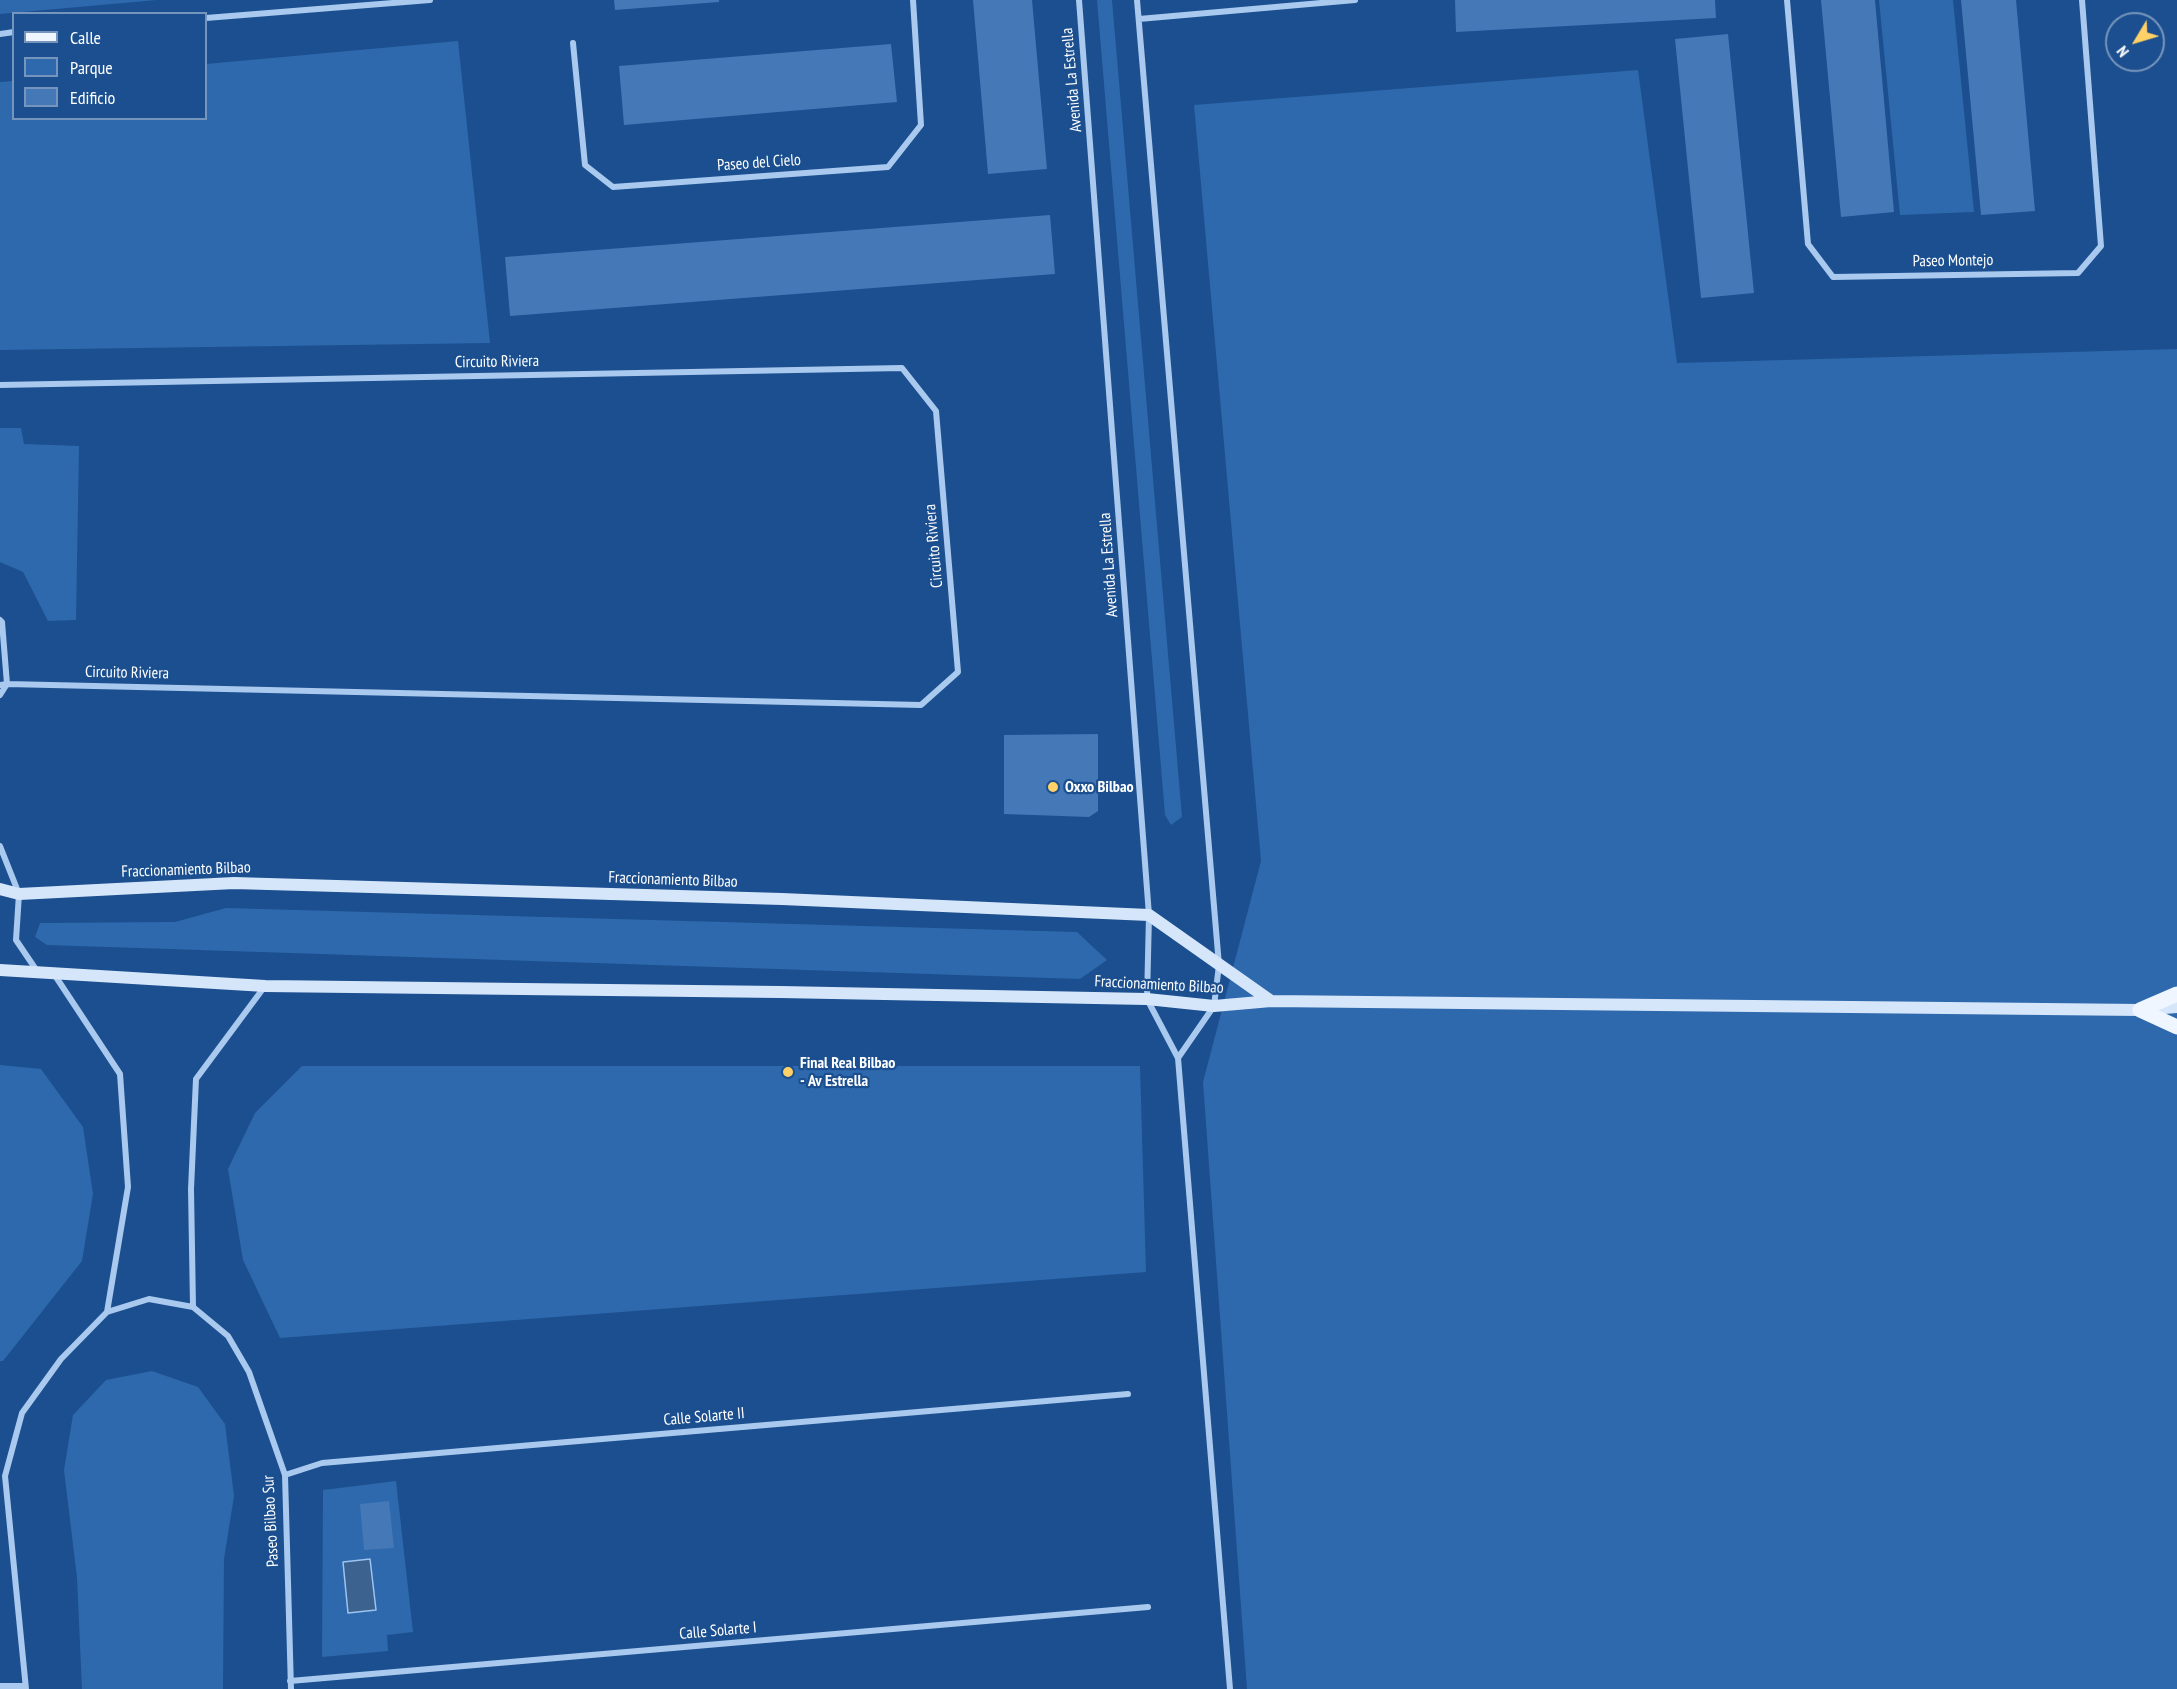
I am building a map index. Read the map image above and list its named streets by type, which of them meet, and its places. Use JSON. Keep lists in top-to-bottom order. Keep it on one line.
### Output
{"streets":{"main road":["Fraccionamiento Bilbao"],"street":["Avenida La Estrella","Paseo del Cielo","Paseo Montejo","Circuito Riviera","Calle Solarte II","Paseo Bilbao Sur","Calle Solarte I"]},"crossings":[["Avenida La Estrella","Fraccionamiento Bilbao"],["Calle Solarte II","Paseo Bilbao Sur"],["Paseo Bilbao Sur","Calle Solarte I"]],"places":["Oxxo Bilbao","Final Real Bilbao - Av Estrella"],"legend":["Calle","Parque","Edificio"],"north":"bottom left"}
